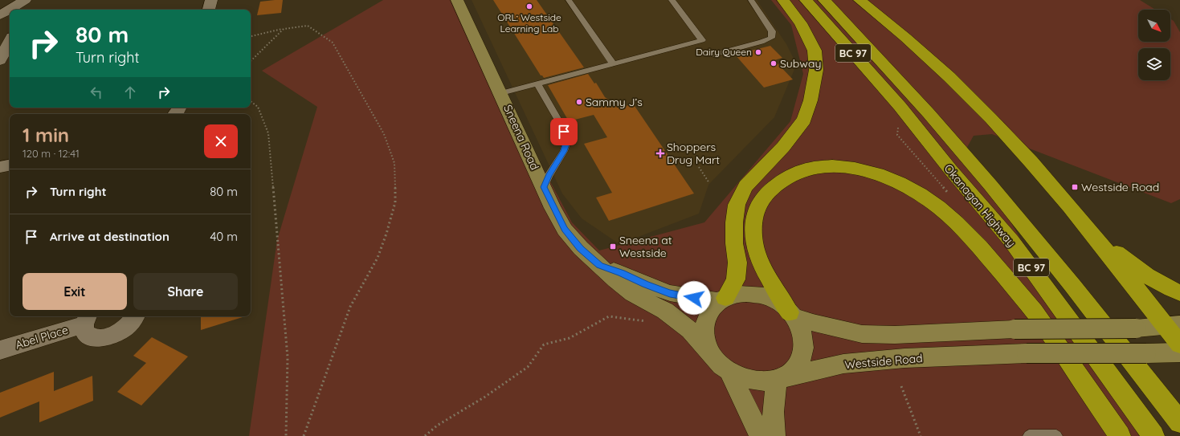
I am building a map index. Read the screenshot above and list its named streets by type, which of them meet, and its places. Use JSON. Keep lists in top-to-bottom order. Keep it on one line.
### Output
{"streets":{"highway":["BC 97","Okanagan Highway"],"main road":["Sneena Road","Westside Road"],"street":["Abel Place"]},"crossings":[["Sneena Road","Westside Road"]],"places":{"other":["ORL: Westside Learning Lab","Dairy Queen","Subway","Sammy J’s"],"health":["Shoppers Drug Mart"],"transit":["Westside Road","Sneena at Westside"]},"north":"bottom right","page":{"turn":["80 m","Turn right"],"heading":["1 min","120 m · 12:41"],"list":[{"name":"Turn right","value":"80 m"},{"name":"Arrive at destination","value":"40 m"}],"buttons":["Exit","Share"]}}
